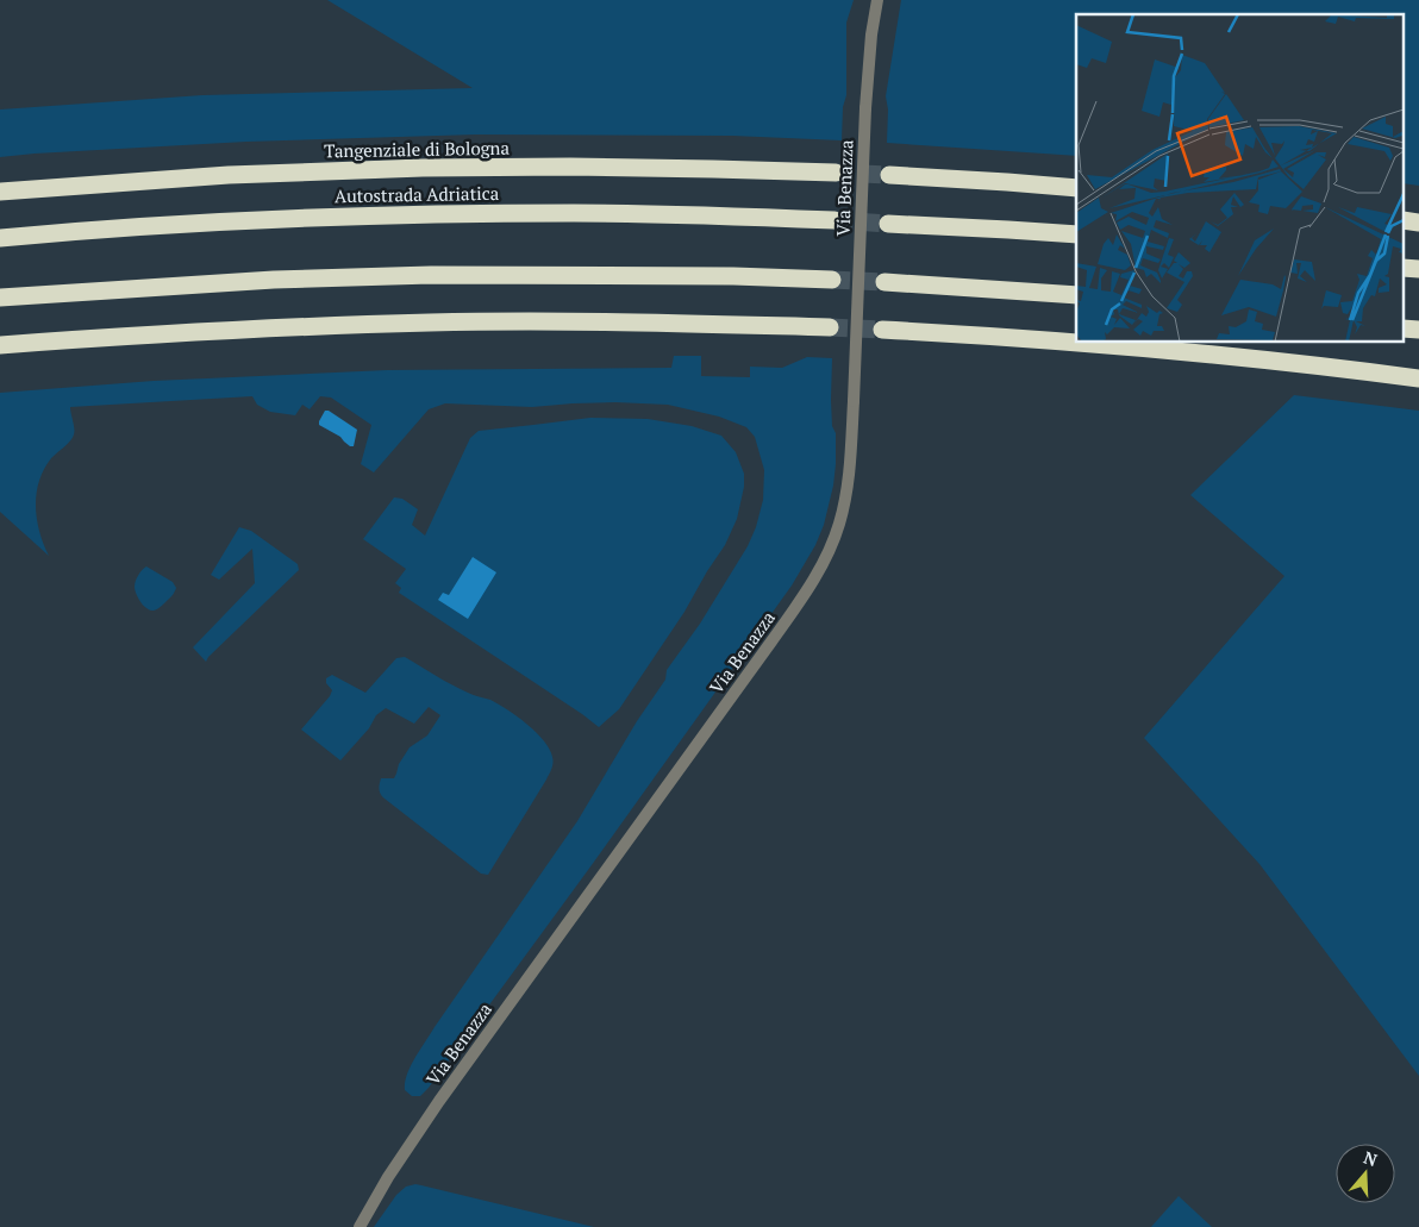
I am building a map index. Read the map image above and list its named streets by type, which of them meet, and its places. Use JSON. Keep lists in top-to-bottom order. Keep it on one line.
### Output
{"streets":{"highway":["Tangenziale di Bologna","Autostrada Adriatica"],"street":["Via Benazza"]},"north":"top"}
